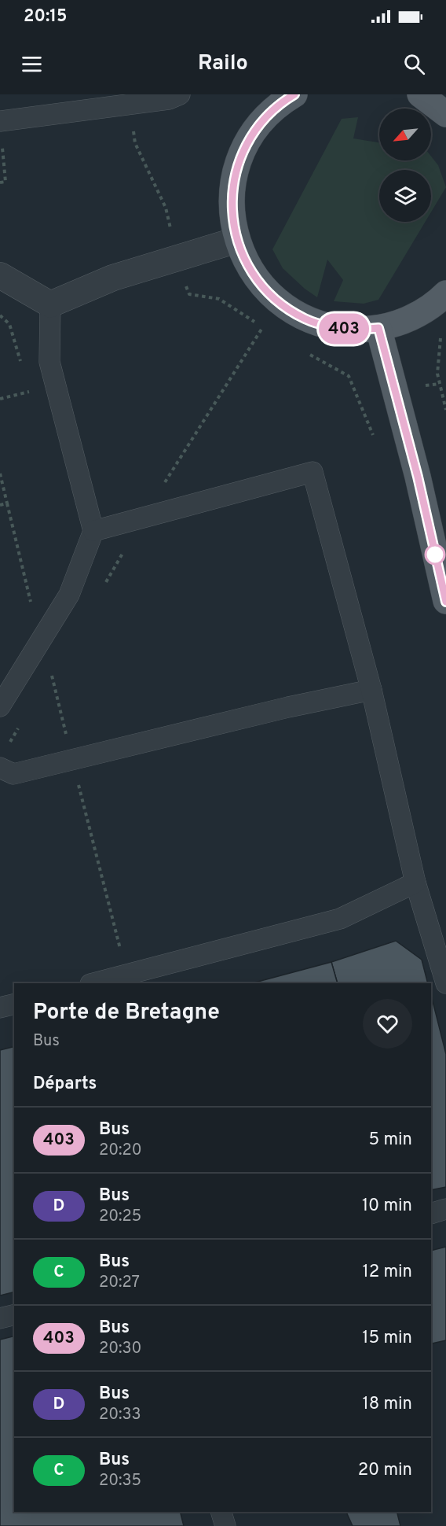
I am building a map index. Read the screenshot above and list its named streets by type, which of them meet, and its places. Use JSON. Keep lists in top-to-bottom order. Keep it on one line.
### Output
{"lines":["bus line 403"],"north":"bottom left","page":{"status":"20:15","header":"Railo","on_map":"403","heading":[["Porte de Bretagne","Bus"],"Départs"],"list":[{"mark":"403","name":"Bus","note":"20:20","value":"5 min"},{"mark":"D","name":"Bus","note":"20:25","value":"10 min"},{"mark":"C","name":"Bus","note":"20:27","value":"12 min"},{"mark":"403","name":"Bus","note":"20:30","value":"15 min"},{"mark":"D","name":"Bus","note":"20:33","value":"18 min"},{"mark":"C","name":"Bus","note":"20:35","value":"20 min"}]}}
